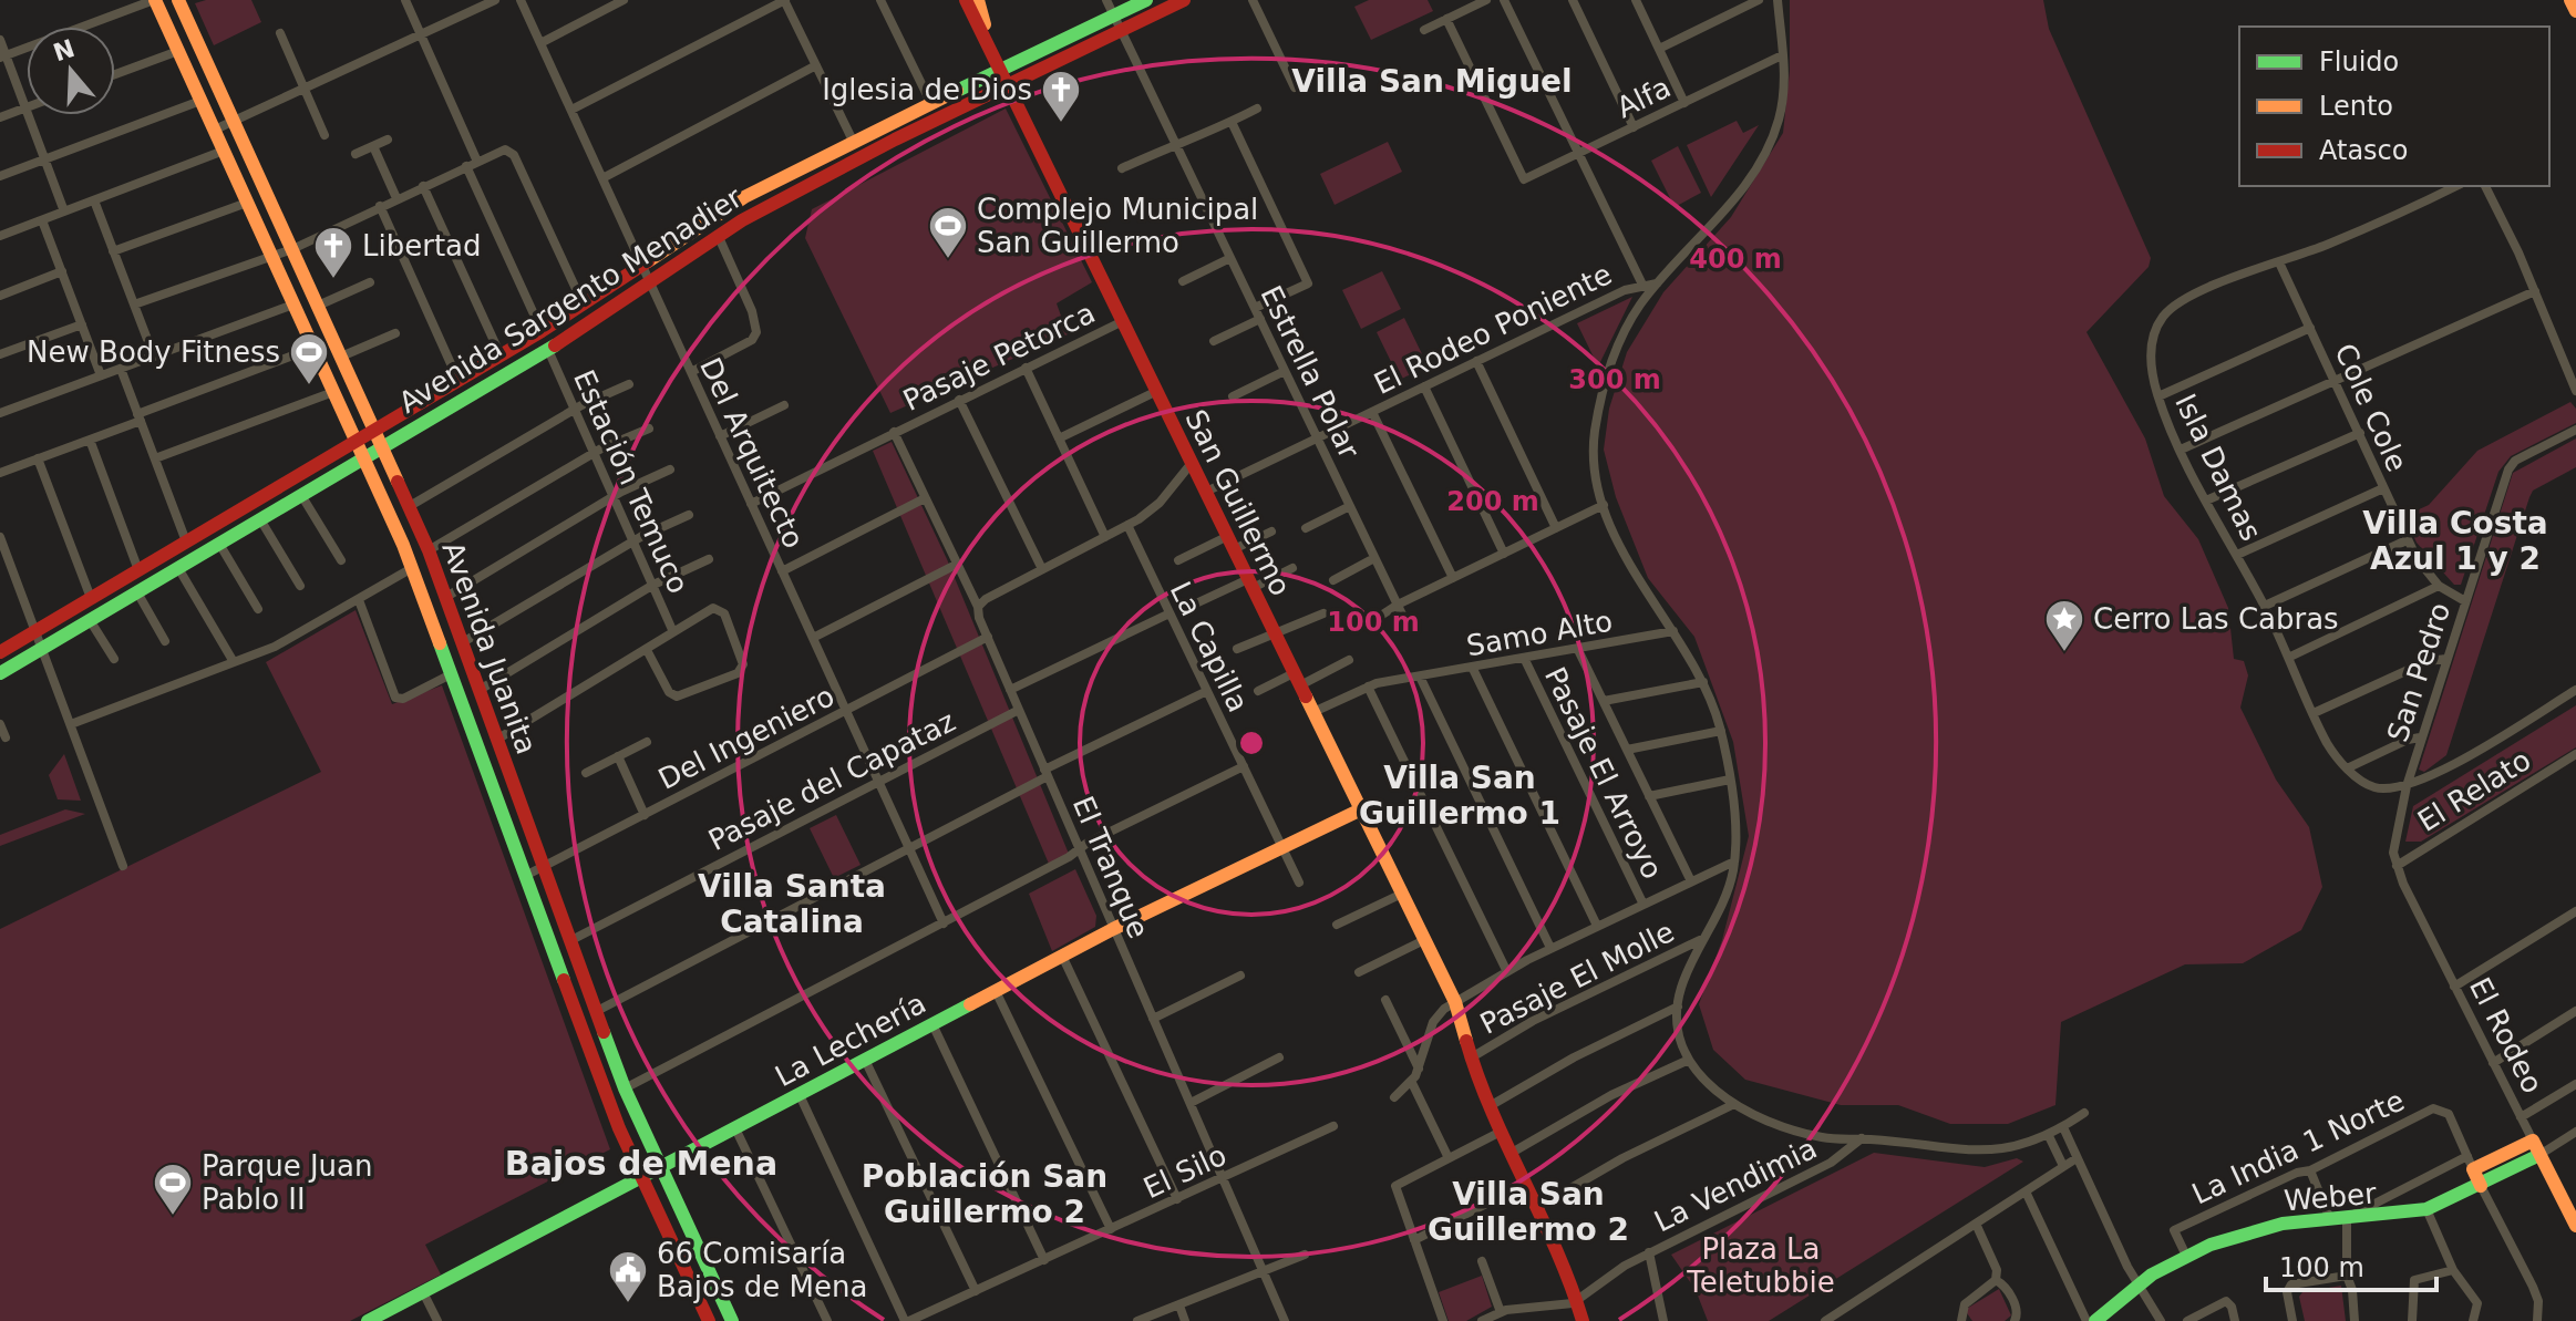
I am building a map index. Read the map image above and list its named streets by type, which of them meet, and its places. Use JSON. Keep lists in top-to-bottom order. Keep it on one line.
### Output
{"streets":{"street":["Alfa","Avenida Sargento Menadier","El Rodeo Poniente","Pasaje Petorca","Estrella Polar","Cole Cole","Del Arquitecto","Isla Damas","Estación Temuco","San Guillermo","Samo Alto","La Capilla","Avenida Juanita","San Pedro","Del Ingeniero","Pasaje El Arroyo","Pasaje del Capataz","El Relato","El Tranque","Pasaje El Molle","El Rodeo","La Lechería","La India 1 Norte","El Silo","La Vendimia","Weber"]},"crossings":[["Avenida Sargento Menadier","Estrella Polar"],["Avenida Sargento Menadier","Del Arquitecto"],["Avenida Sargento Menadier","Estación Temuco"],["Avenida Sargento Menadier","San Guillermo"],["Avenida Sargento Menadier","Avenida Juanita"],["El Rodeo Poniente","Estrella Polar"],["El Rodeo Poniente","San Guillermo"],["Pasaje Petorca","Del Arquitecto"],["Pasaje Petorca","San Guillermo"],["Pasaje Petorca","El Tranque"],["Cole Cole","Isla Damas"],["Cole Cole","San Pedro"],["Del Arquitecto","Del Ingeniero"],["Del Arquitecto","Pasaje del Capataz"],["Estación Temuco","Avenida Juanita"],["San Guillermo","Samo Alto"],["San Guillermo","Pasaje El Molle"],["San Guillermo","La Lechería"],["San Guillermo","La Vendimia"],["Samo Alto","Pasaje El Arroyo"],["La Capilla","La Lechería"],["Avenida Juanita","Del Ingeniero"],["Avenida Juanita","Pasaje del Capataz"],["Avenida Juanita","La Lechería"],["San Pedro","El Relato"],["San Pedro","El Rodeo"],["Del Ingeniero","El Tranque"],["Pasaje del Capataz","El Tranque"],["El Relato","El Rodeo"],["El Tranque","La Lechería"],["El Tranque","El Silo"],["El Rodeo","Weber"],["La India 1 Norte","Weber"]],"districts":["Villa San Miguel","Villa Costa Azul 1 y 2","Villa San Guillermo 1","Villa Santa Catalina","Bajos de Mena","Población San Guillermo 2","Villa San Guillermo 2"],"parks":["Plaza La Teletubbie"],"places":{"church":["Iglesia de Dios","Libertad"],"sports":["Complejo Municipal San Guillermo","New Body Fitness","Parque Juan Pablo II"],"place":["Cerro Las Cabras"],"public building":["66 Comisaría Bajos de Mena"]},"legend":["Fluido","Lento","Atasco"],"scale_bar":"100 m","north":"top","rings":["400 m","300 m","200 m","100 m"]}
